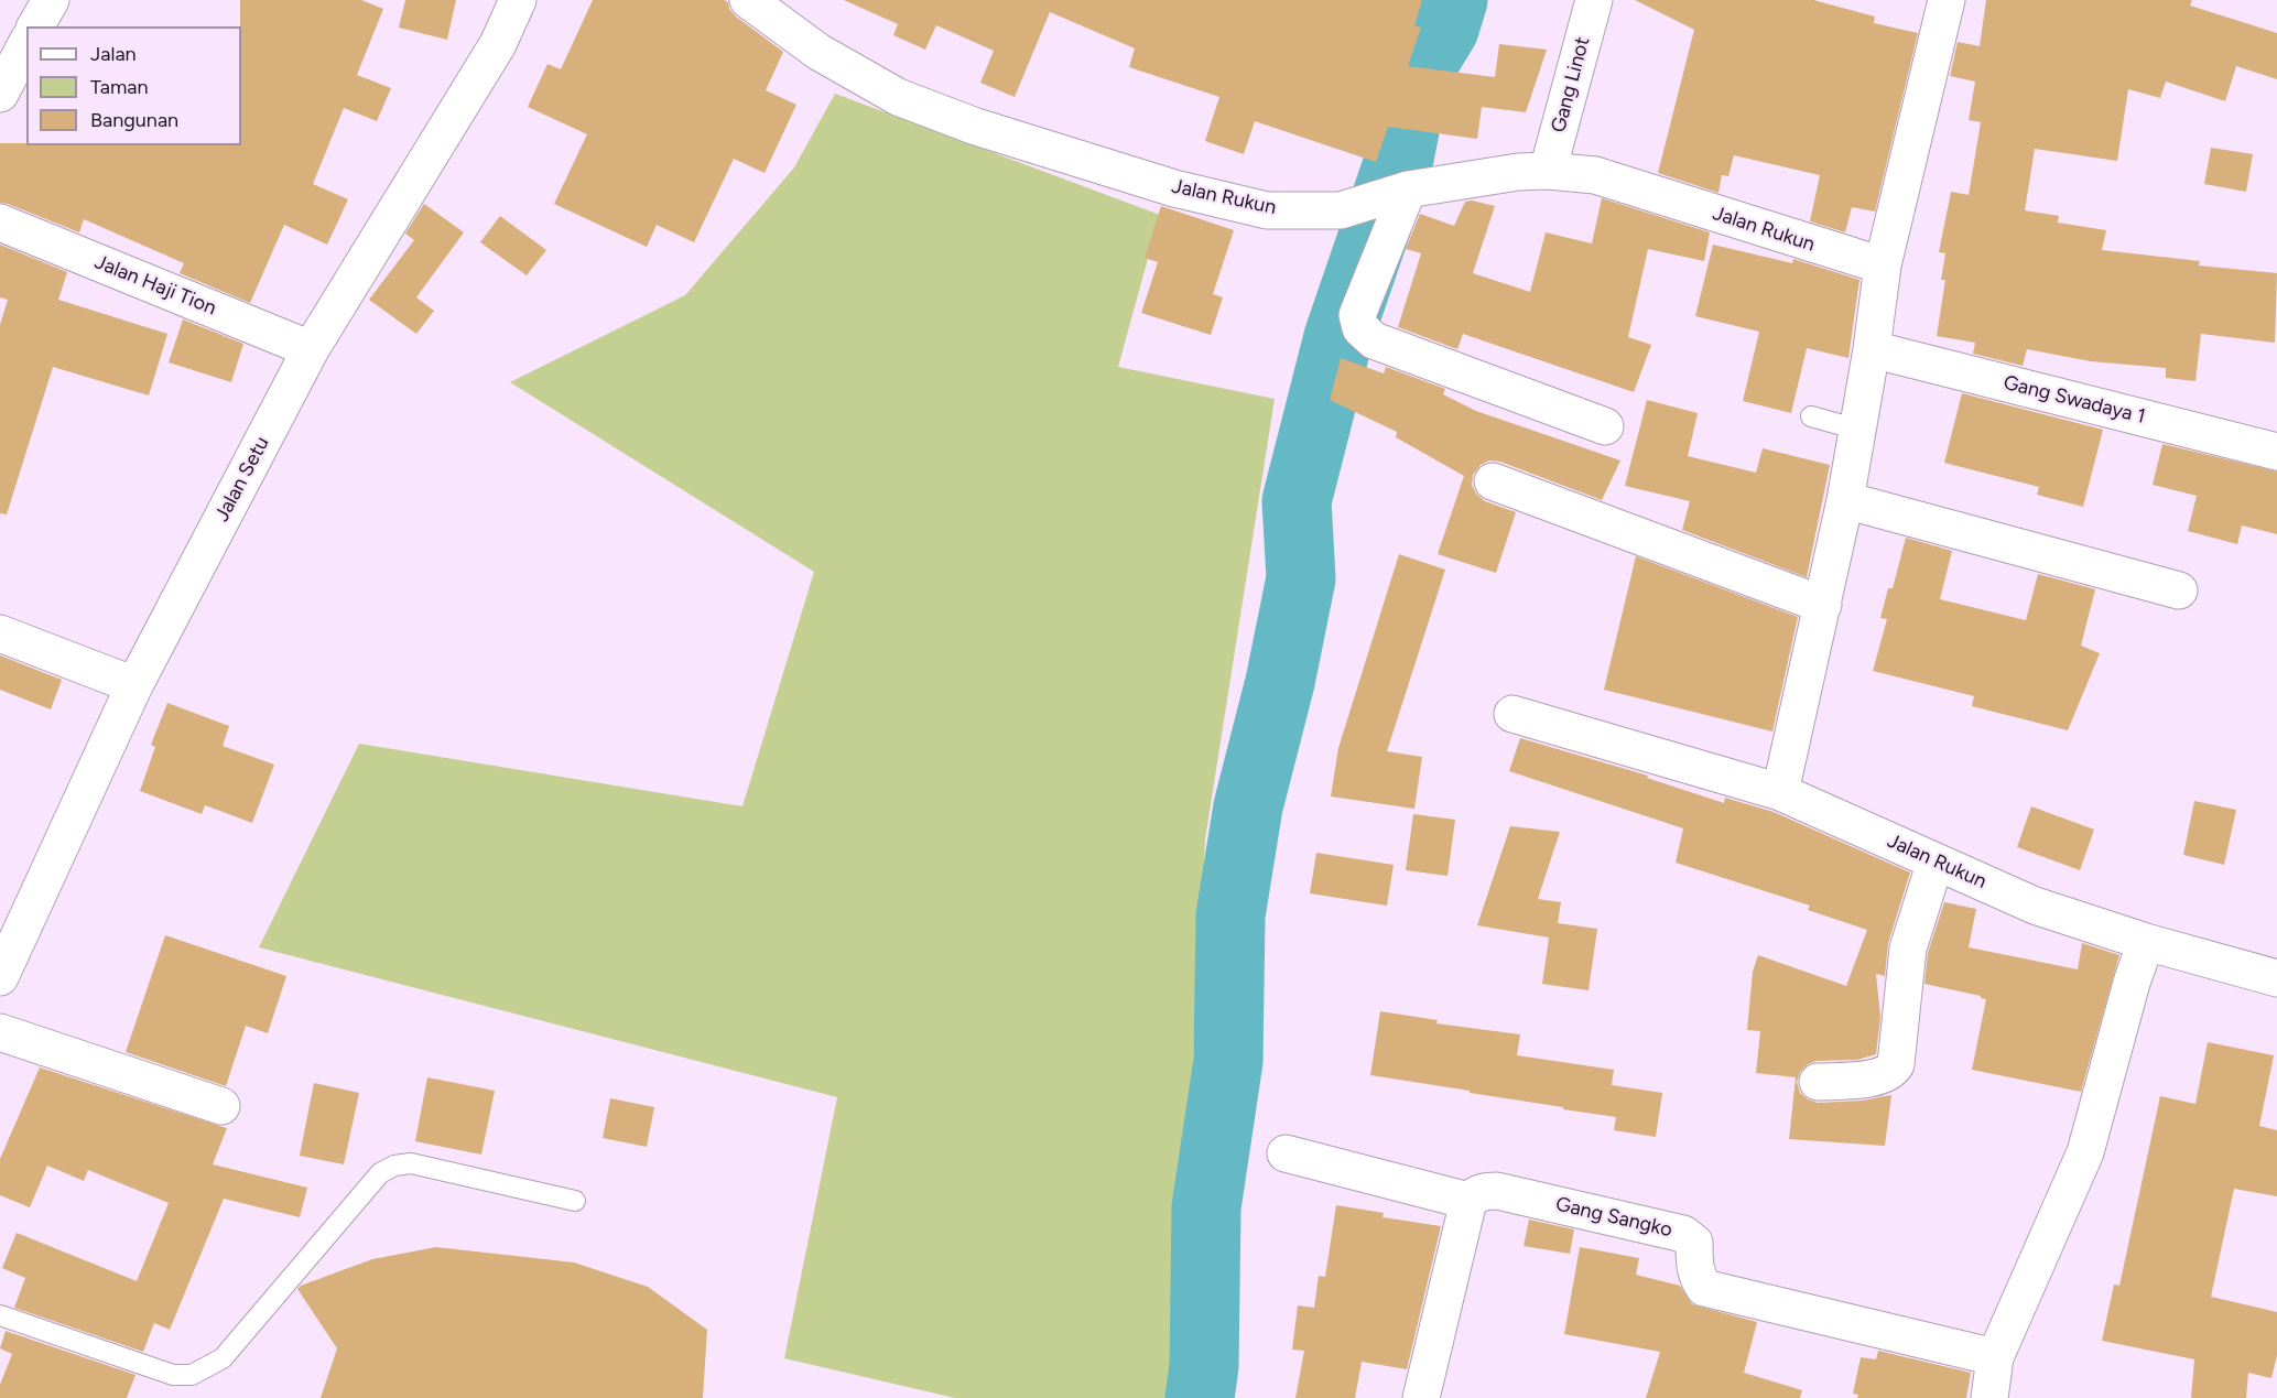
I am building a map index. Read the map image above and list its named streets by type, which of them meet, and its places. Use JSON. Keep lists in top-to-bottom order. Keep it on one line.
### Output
{"streets":{"street":["Gang Linot","Jalan Rukun","Jalan Haji Tion","Gang Swadaya 1","Jalan Setu","Gang Sangko"]},"crossings":[["Gang Linot","Jalan Rukun"],["Jalan Haji Tion","Jalan Setu"]],"legend":["Jalan","Taman","Bangunan"]}
